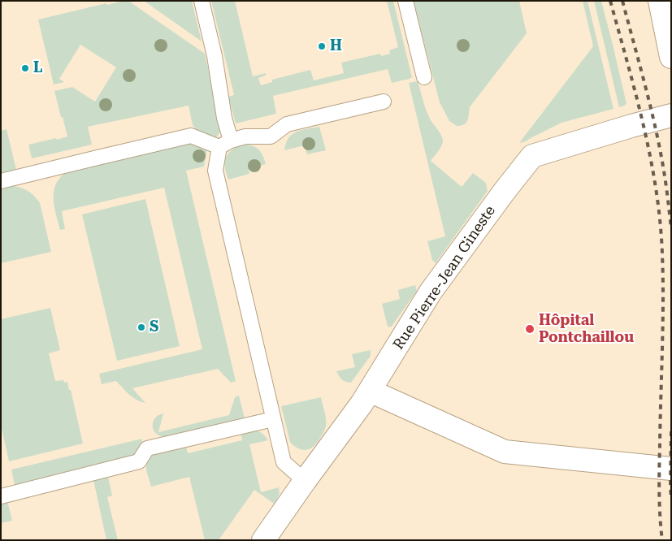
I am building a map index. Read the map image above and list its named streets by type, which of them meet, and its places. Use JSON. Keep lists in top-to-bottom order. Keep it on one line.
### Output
{"streets":{"street":["Rue Pierre-Jean Gineste"]},"places":["H","L","S","Hôpital Pontchaillou"]}
